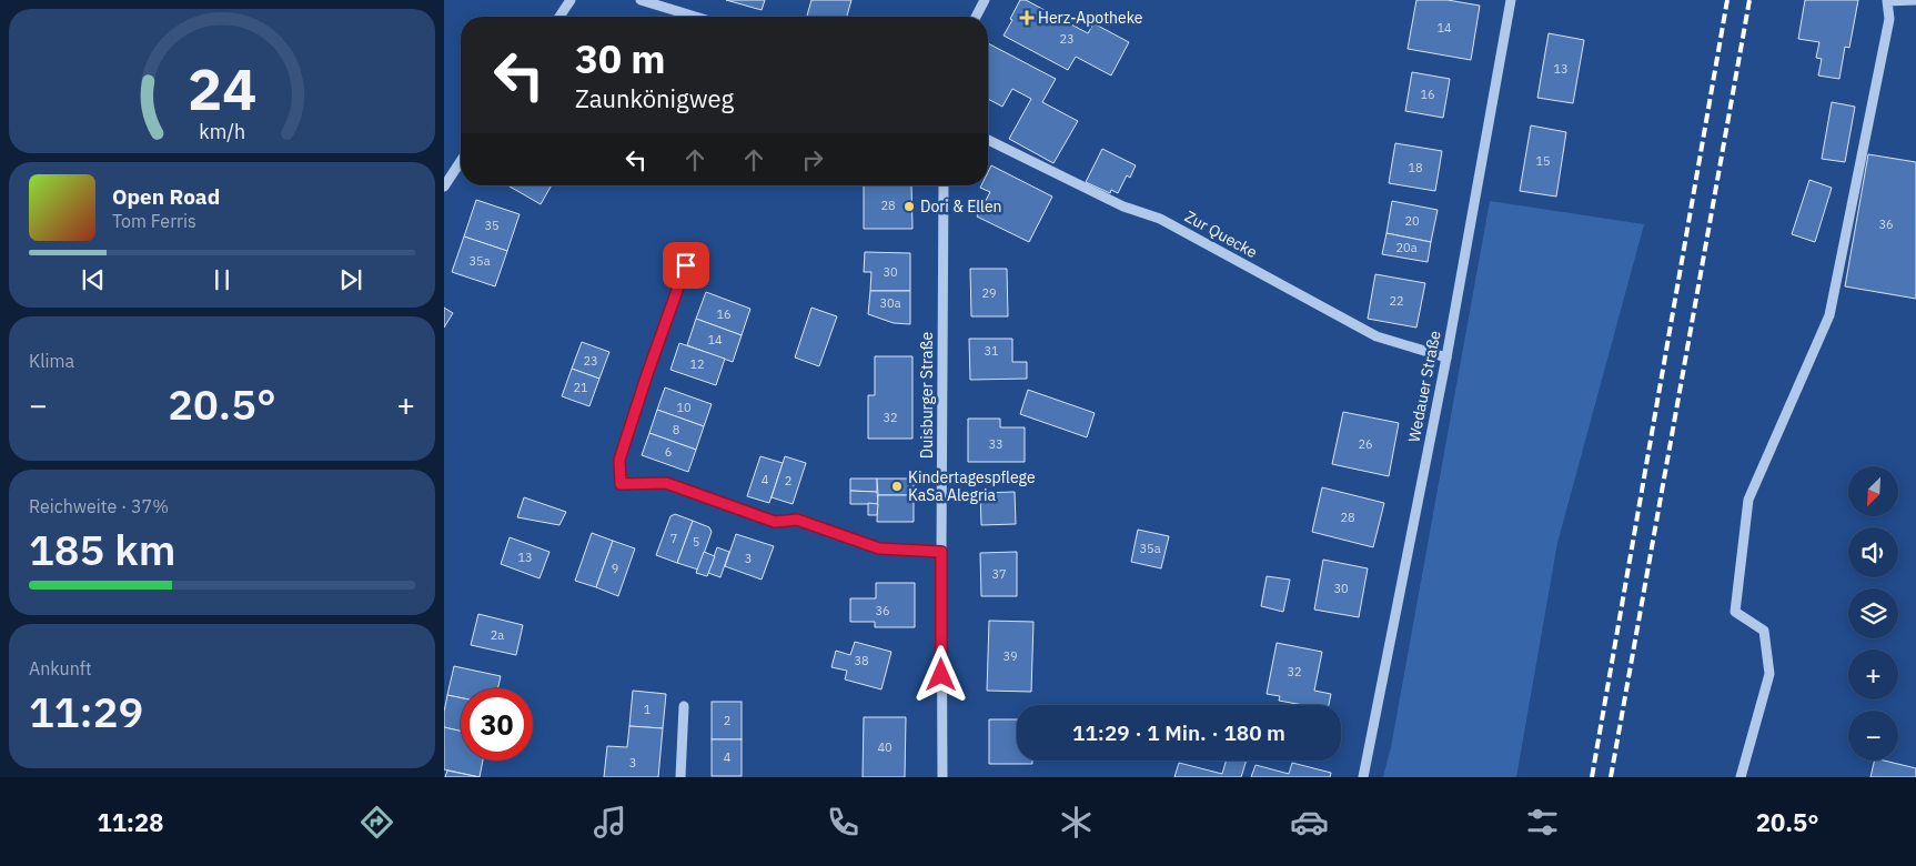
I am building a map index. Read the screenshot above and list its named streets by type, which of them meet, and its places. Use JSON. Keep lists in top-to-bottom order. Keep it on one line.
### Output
{"streets":{"street":["Zur Quecke","Wedauer Straße","Duisburger Straße"]},"crossings":[["Zur Quecke","Wedauer Straße"]],"places":{"health":["Herz-Apotheke"],"other":["Dori & Ellen","Kindertagespflege KaSa Alegria"]},"house_numbers":["14","23","13","16","15","18","28","20","36","35","20a","35a","30","29","22","30a","16","14","31","23","12","21","10","32","8","33","26","6","4","2","28","7","5","35a","13","3","9","37","30","36","2a","39","38","32","1","2","40","4","3"],"north":"bottom left","page":{"turn":["30 m","Zaunkönigweg"],"song":["Open Road","Tom Ferris"],"tile":["Klima",["Reichweite · 37%","185 km"],["Ankunft","11:29"]],"heat":["−","20.5°","+"],"map_buttons":["+","−"],"limit":"30","trip":"11:29 · 1 Min. · 180 m","tabs":["11:28","20.5°"],"gauge":["24","km/h"]}}
